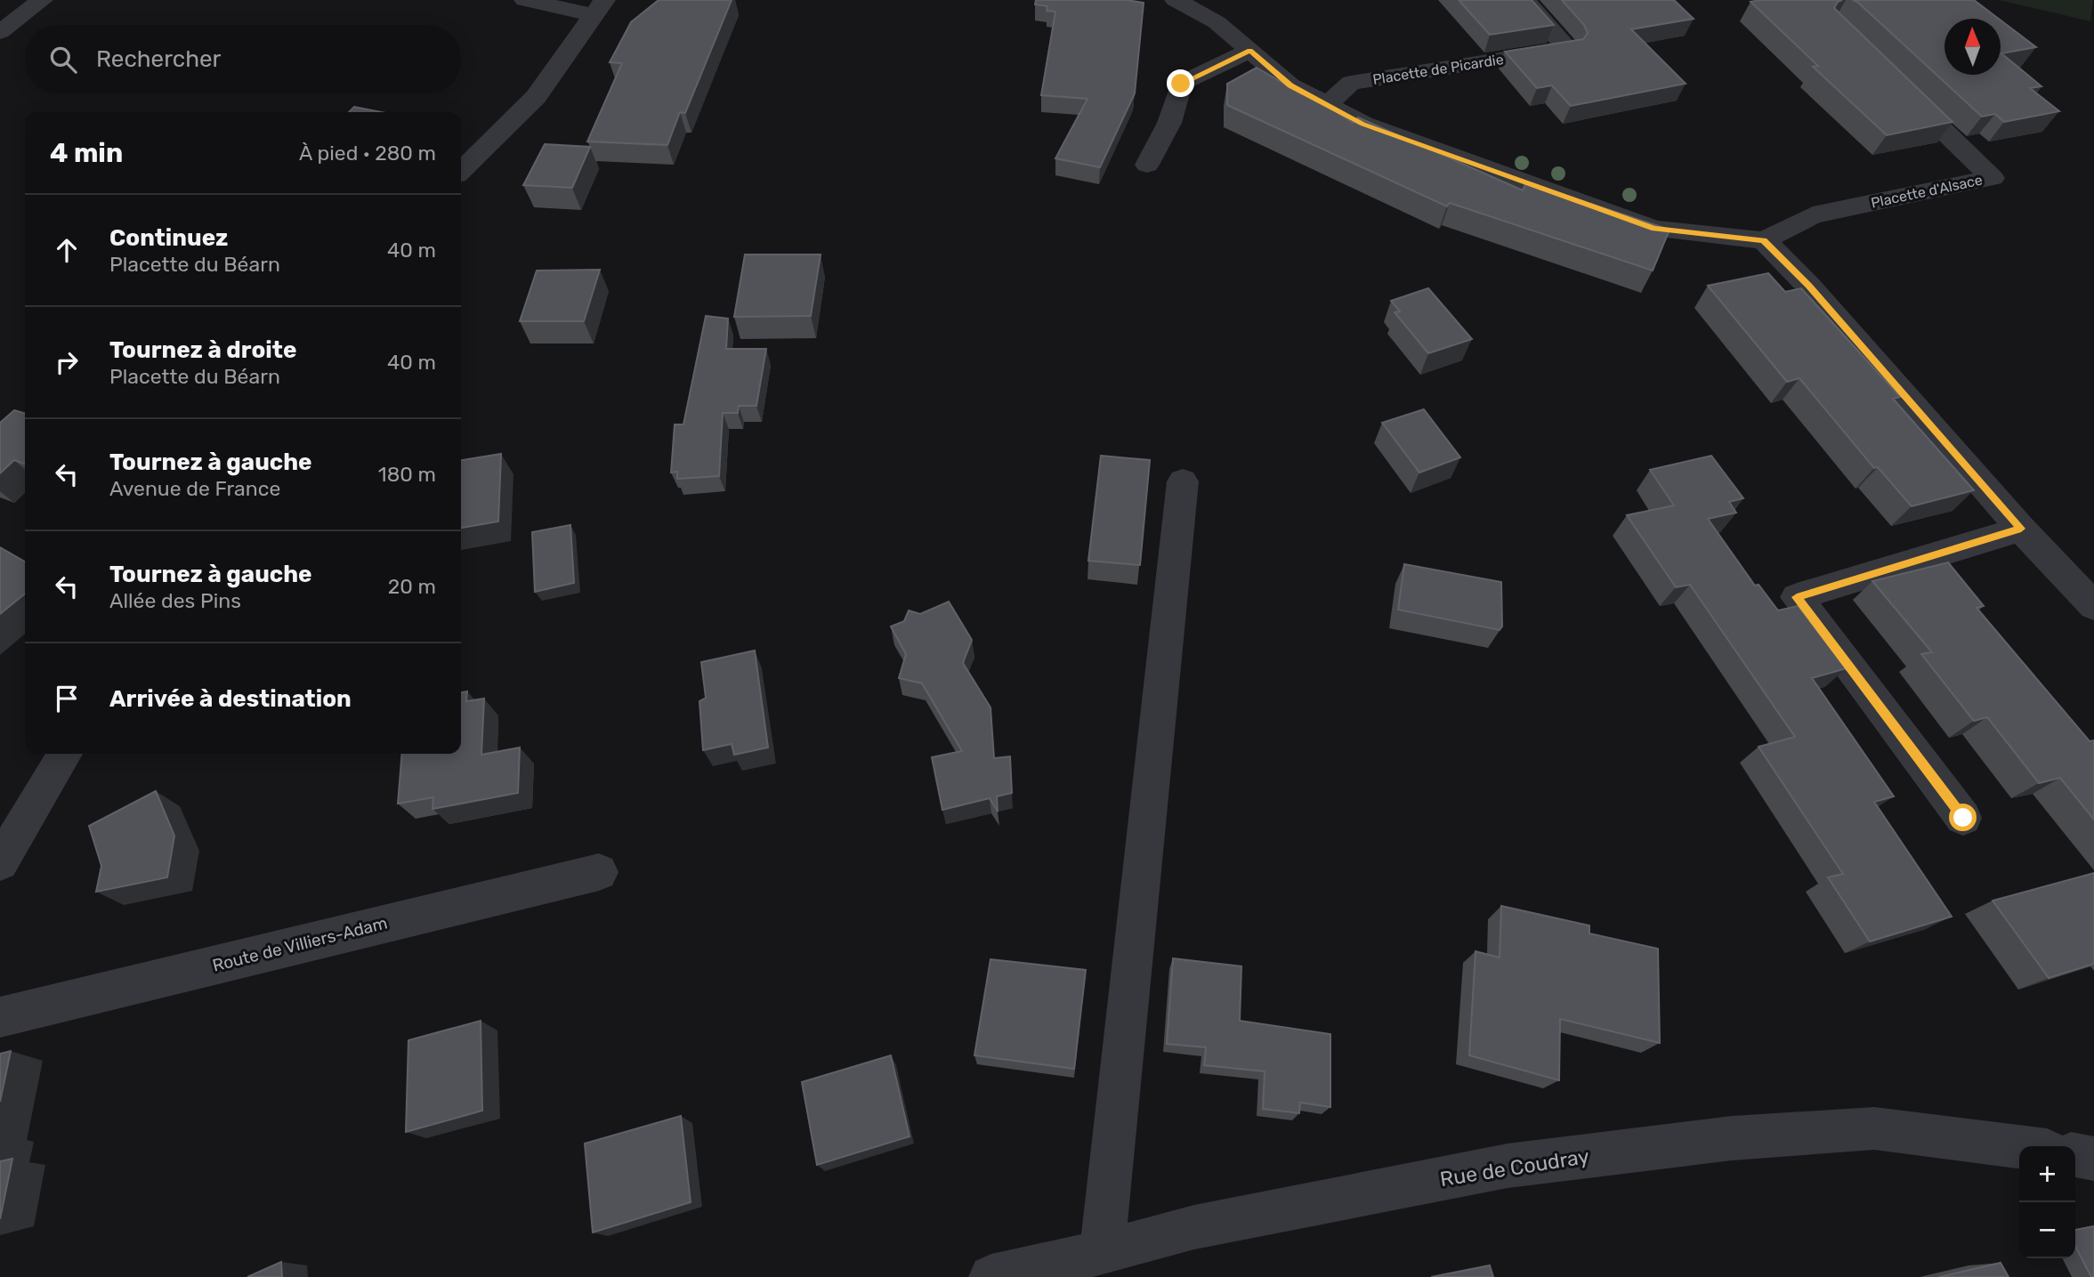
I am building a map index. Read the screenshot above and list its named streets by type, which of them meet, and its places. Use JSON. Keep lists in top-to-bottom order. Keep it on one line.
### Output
{"streets":{"street":["Placette de Picardie","Placette d'Alsace","Route de Villiers-Adam","Rue de Coudray"]},"north":"top","page":{"search":"Rechercher","heading":["4 min","À pied · 280 m"],"list":[["Continuez","Placette du Béarn","40 m"],["Tournez à droite","Placette du Béarn","40 m"],["Tournez à gauche","Avenue de France","180 m"],["Tournez à gauche","Allée des Pins","20 m"],"Arrivée à destination"],"map_buttons":["+","−"]}}
